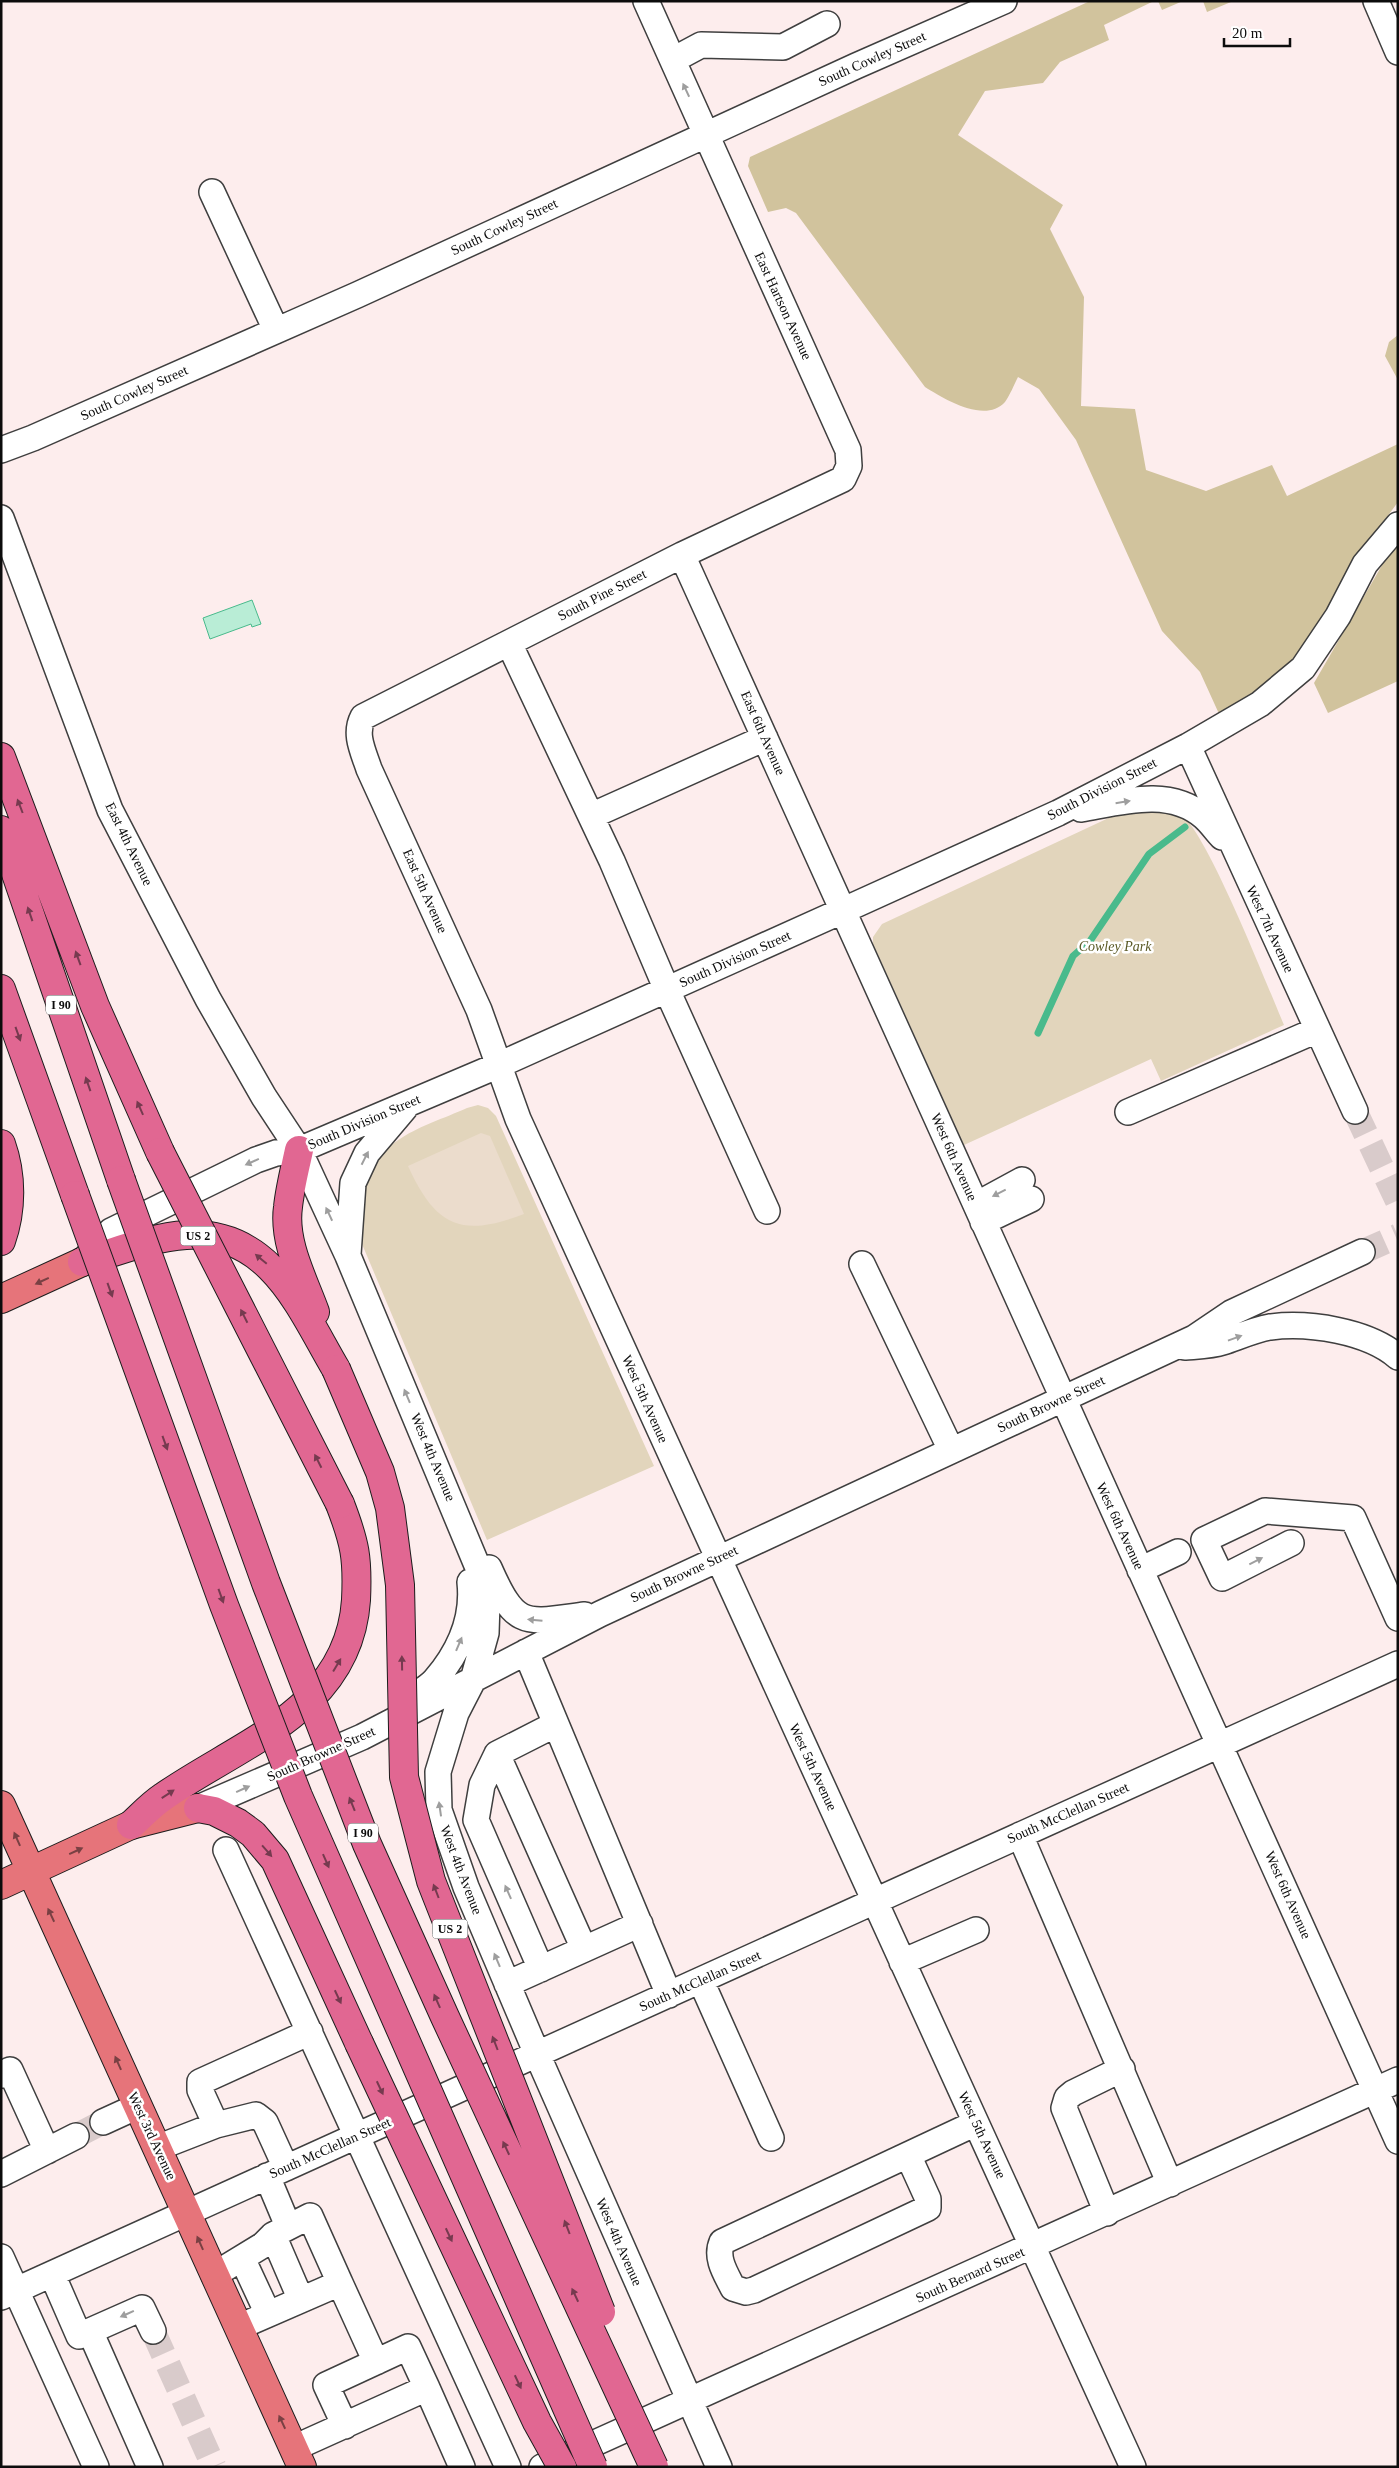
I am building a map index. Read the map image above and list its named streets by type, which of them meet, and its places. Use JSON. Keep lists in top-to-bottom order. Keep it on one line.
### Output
{"streets":{"highway":["I 90","US 2"],"main road":["South Division Street","South Browne Street","West 3rd Avenue"],"street":["South Cowley Street","East Hartson Avenue","South Pine Street","East 6th Avenue","East 4th Avenue","East 5th Avenue","West 7th Avenue","West 6th Avenue","West 5th Avenue","West 4th Avenue","South McClellan Street","South Bernard Street"]},"crossings":[["South Cowley Street","East Hartson Avenue"],["East Hartson Avenue","South Pine Street"],["South Pine Street","East 6th Avenue"],["South Pine Street","East 5th Avenue"],["East 6th Avenue","South Division Street"],["East 6th Avenue","West 6th Avenue"],["South Division Street","East 4th Avenue"],["South Division Street","East 5th Avenue"],["South Division Street","West 7th Avenue"],["South Division Street","West 6th Avenue"],["South Division Street","US 2"],["South Division Street","West 5th Avenue"],["South Division Street","West 4th Avenue"],["East 4th Avenue","West 4th Avenue"],["East 5th Avenue","West 5th Avenue"],["West 6th Avenue","South Browne Street"],["West 6th Avenue","South McClellan Street"],["West 6th Avenue","South Bernard Street"],["West 5th Avenue","South Browne Street"],["West 5th Avenue","South McClellan Street"],["West 5th Avenue","South Bernard Street"],["South Browne Street","West 4th Avenue"],["South Browne Street","West 3rd Avenue"],["West 4th Avenue","South McClellan Street"],["West 4th Avenue","South Bernard Street"],["South McClellan Street","West 3rd Avenue"]],"one_way":["West 3rd Avenue"],"parks":["Cowley Park"],"scale_bar":"20 m"}
